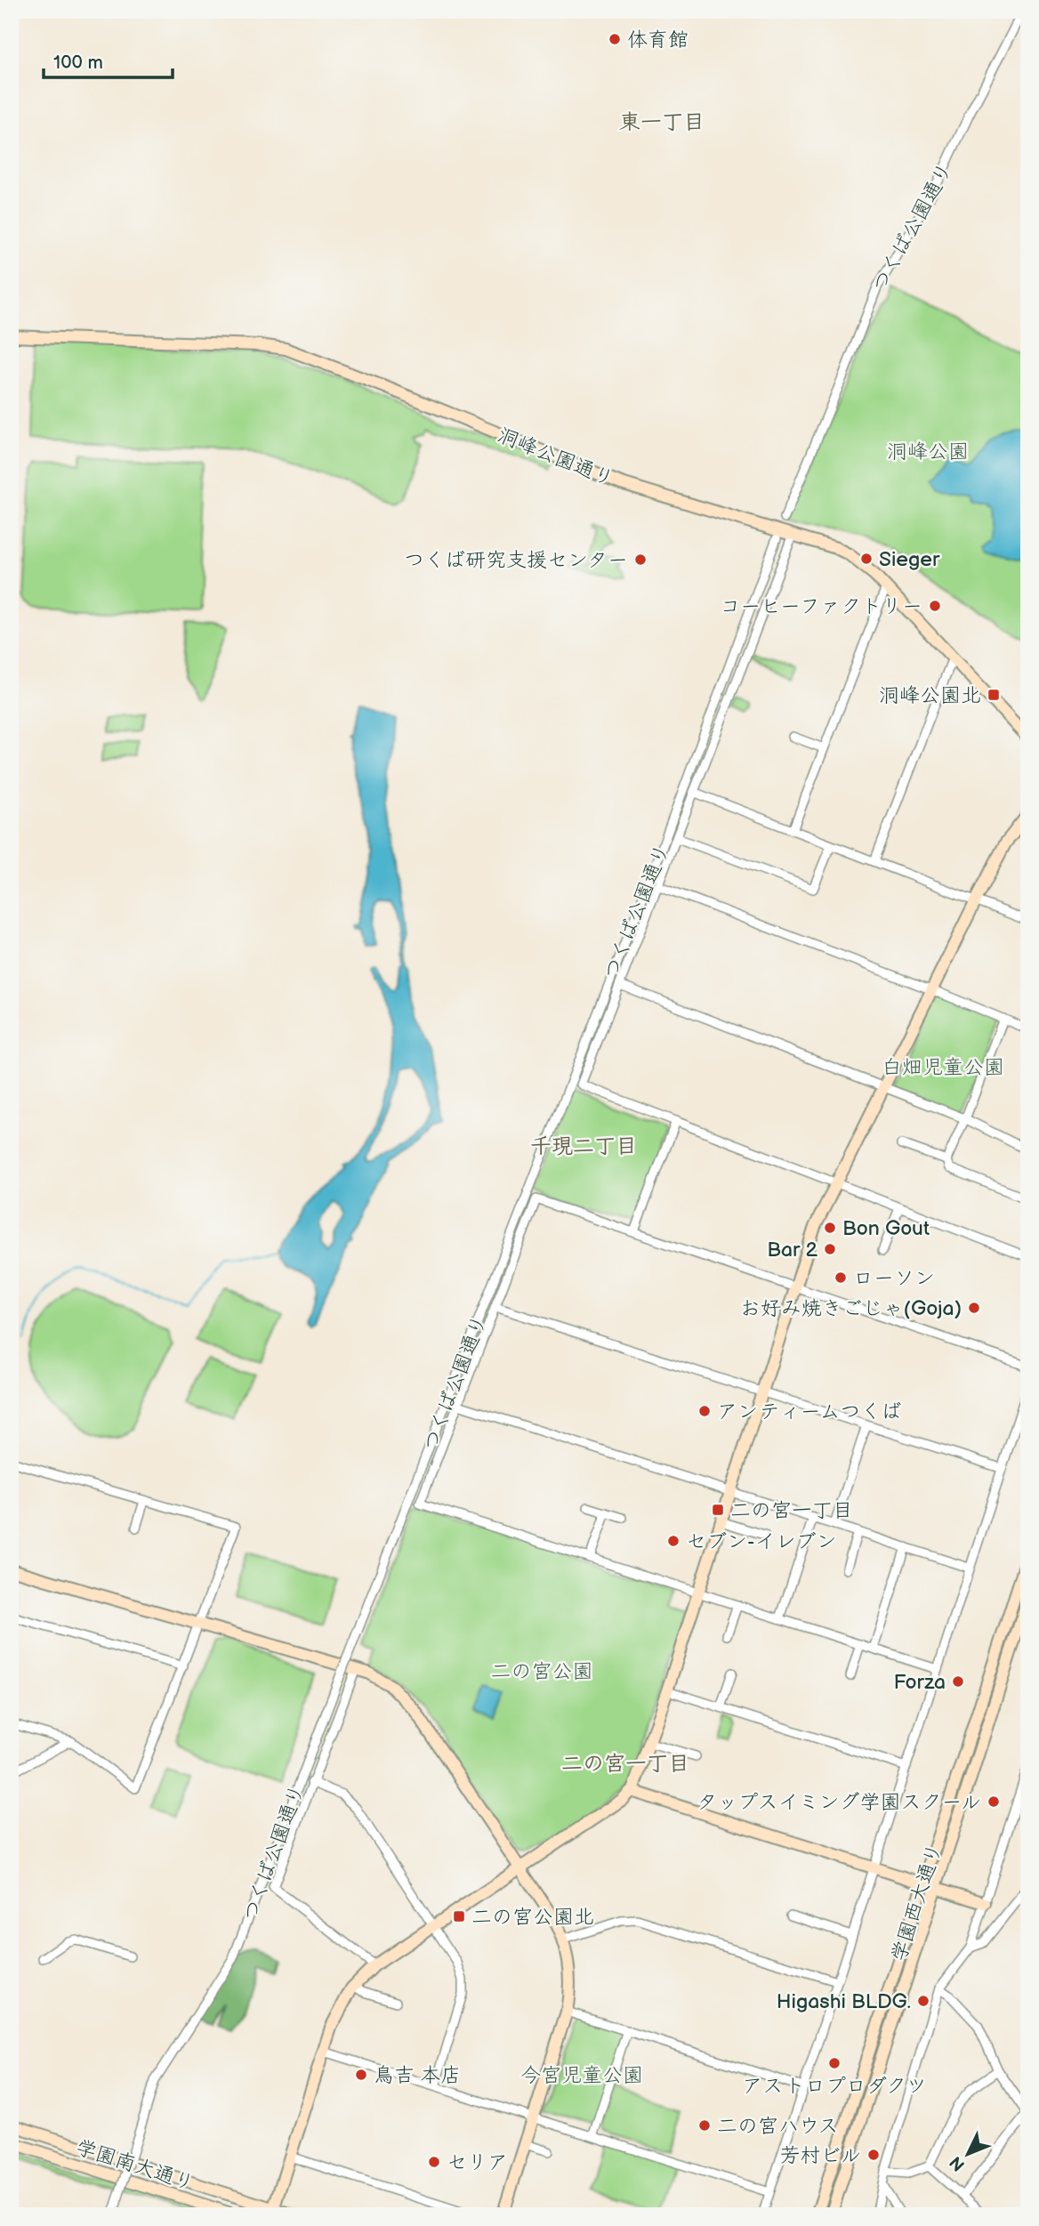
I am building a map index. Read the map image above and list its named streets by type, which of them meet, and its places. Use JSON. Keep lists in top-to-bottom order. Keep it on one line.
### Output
{"streets":{"street":["つくば公園通り","洞峰公園通り","学園西大通り","学園南大通り"]},"districts":["東一丁目","千現二丁目","二の宮一丁目"],"parks":["洞峰公園","白畑児童公園","二の宮公園","今宮児童公園"],"places":{"other":["体育館","Sieger","つくば研究支援センター","コーヒーファクトリー","Bon Gout","Bar 2","ローソン","お好み焼きごじゃ(Goja)","アンティームつくば","セブン-イレブン","Forza","タップスイミング学園スクール","Higashi BLDG.","アストロプロダクツ","鳥吉 本店","二の宮ハウス","芳村ビル","セリア"],"transit":["洞峰公園北","二の宮一丁目","二の宮公園北"]},"scale_bar":"100 m","north":"bottom left"}
